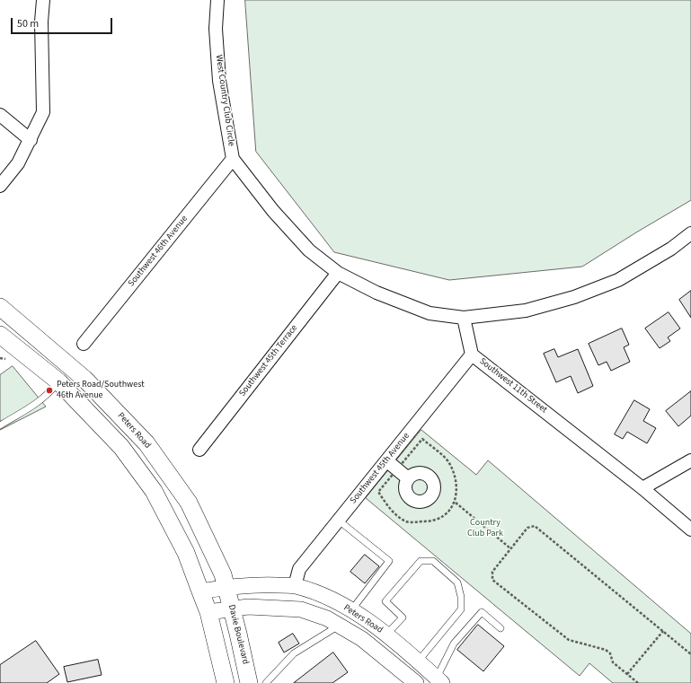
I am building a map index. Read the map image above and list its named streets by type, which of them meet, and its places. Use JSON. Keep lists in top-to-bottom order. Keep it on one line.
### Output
{"streets":{"main road":["Peters Road","Davie Boulevard"],"street":["West Country Club Circle","Southwest 46th Avenue","Southwest 45th Terrace","Southwest 11th Street","Southwest 45th Avenue"]},"crossings":[["West Country Club Circle","Southwest 46th Avenue"],["Southwest 11th Street","Southwest 45th Avenue"],["Peters Road","Southwest 45th Avenue"],["Peters Road","Davie Boulevard"]],"parks":["Country Club Park"],"places":["Peters Road/Southwest 46th Avenue"],"scale_bar":"50 m"}
